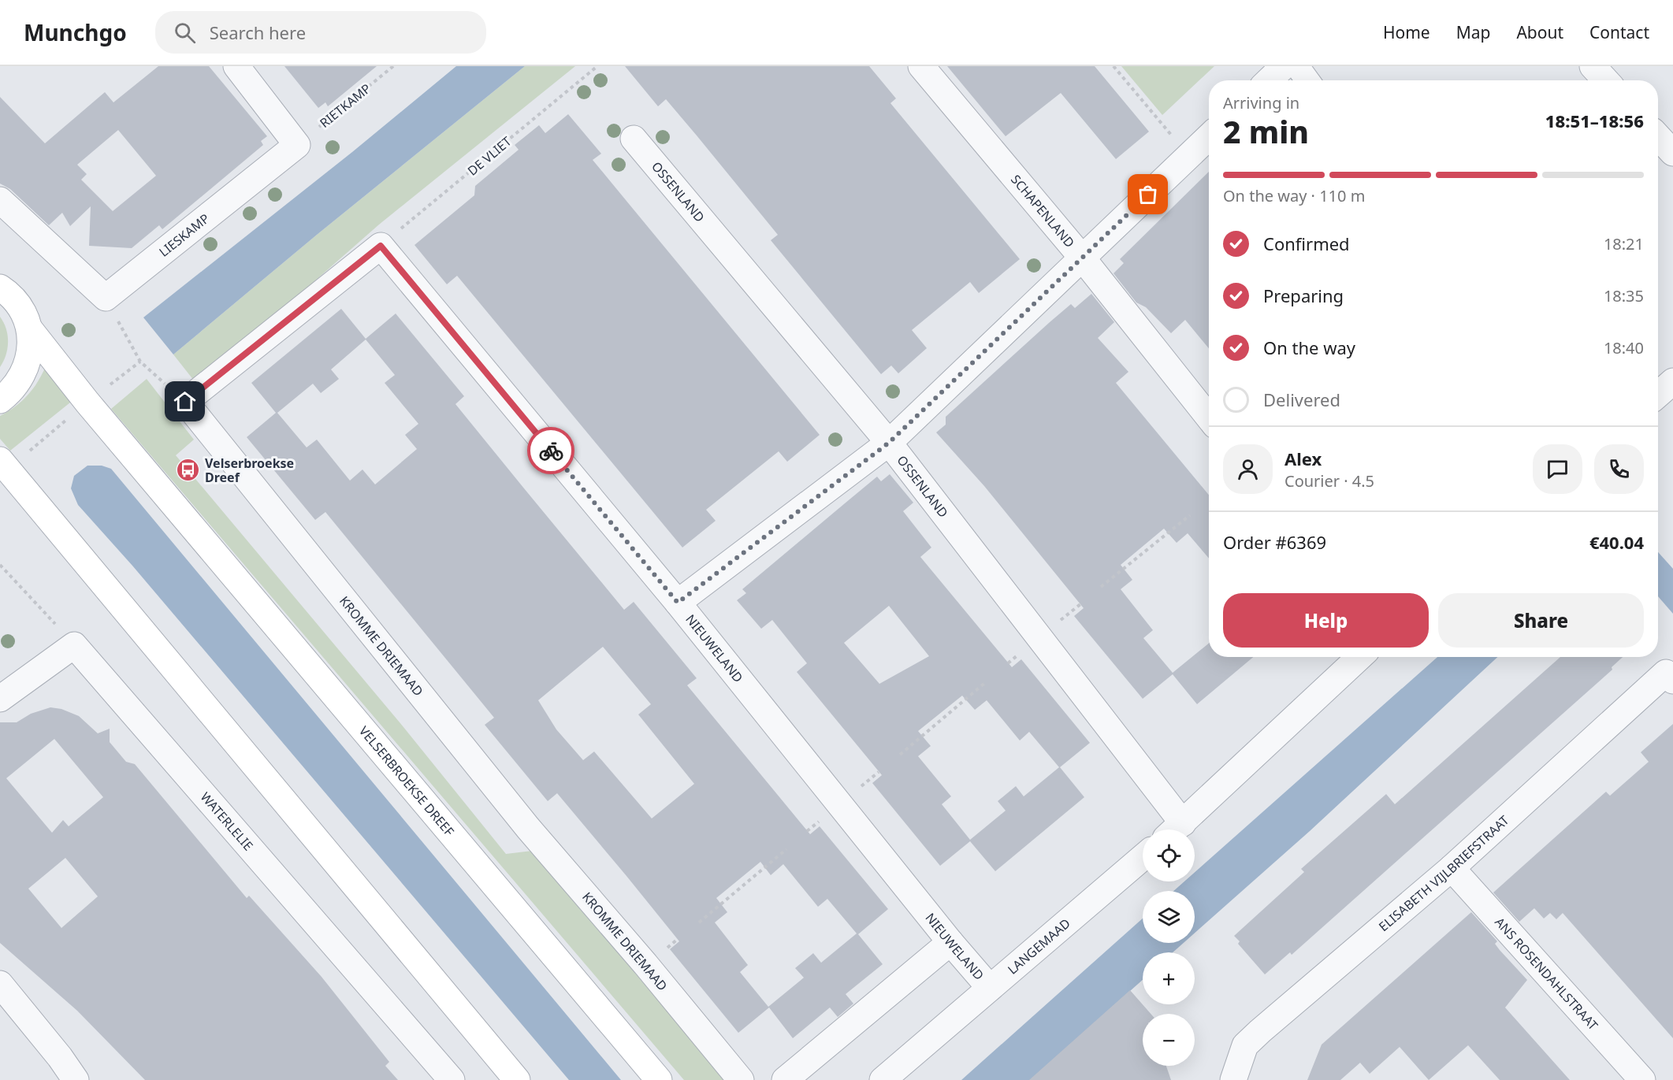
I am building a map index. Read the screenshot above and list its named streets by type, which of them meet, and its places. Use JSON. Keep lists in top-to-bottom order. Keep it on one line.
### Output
{"streets":{"main road":["VELSERBROEKSE DREEF"],"street":["OSSENLAND","SCHAPENLAND","LIESKAMP","KROMME DRIEMAAD","NIEUWELAND","WATERLELIE","ELISABETH VIJLBRIEFSTRAAT","LANGEMAAD","ANS ROSENDAHLSTRAAT"],"path":["RIETKAMP","DE VLIET"]},"crossings":[["RIETKAMP","LIESKAMP"],["DE VLIET","NIEUWELAND"],["NIEUWELAND","LANGEMAAD"],["ELISABETH VIJLBRIEFSTRAAT","ANS ROSENDAHLSTRAAT"]],"places":{"bus stop":["Velserbroekse Dreef"]},"page":{"header":"Munchgo","search":"Search here","nav":["Home","Map","About","Contact"],"heading":["2 min","Arriving in","18:51–18:56"],"panel":["Alex","Courier · 4.5","Order #6369","€40.04"],"bar":"On the way · 110 m","list":[["Confirmed","18:21"],["Preparing","18:35"],["On the way","18:40"],"Delivered"],"buttons":["Help","Share"],"map_buttons":["+","−"]}}
